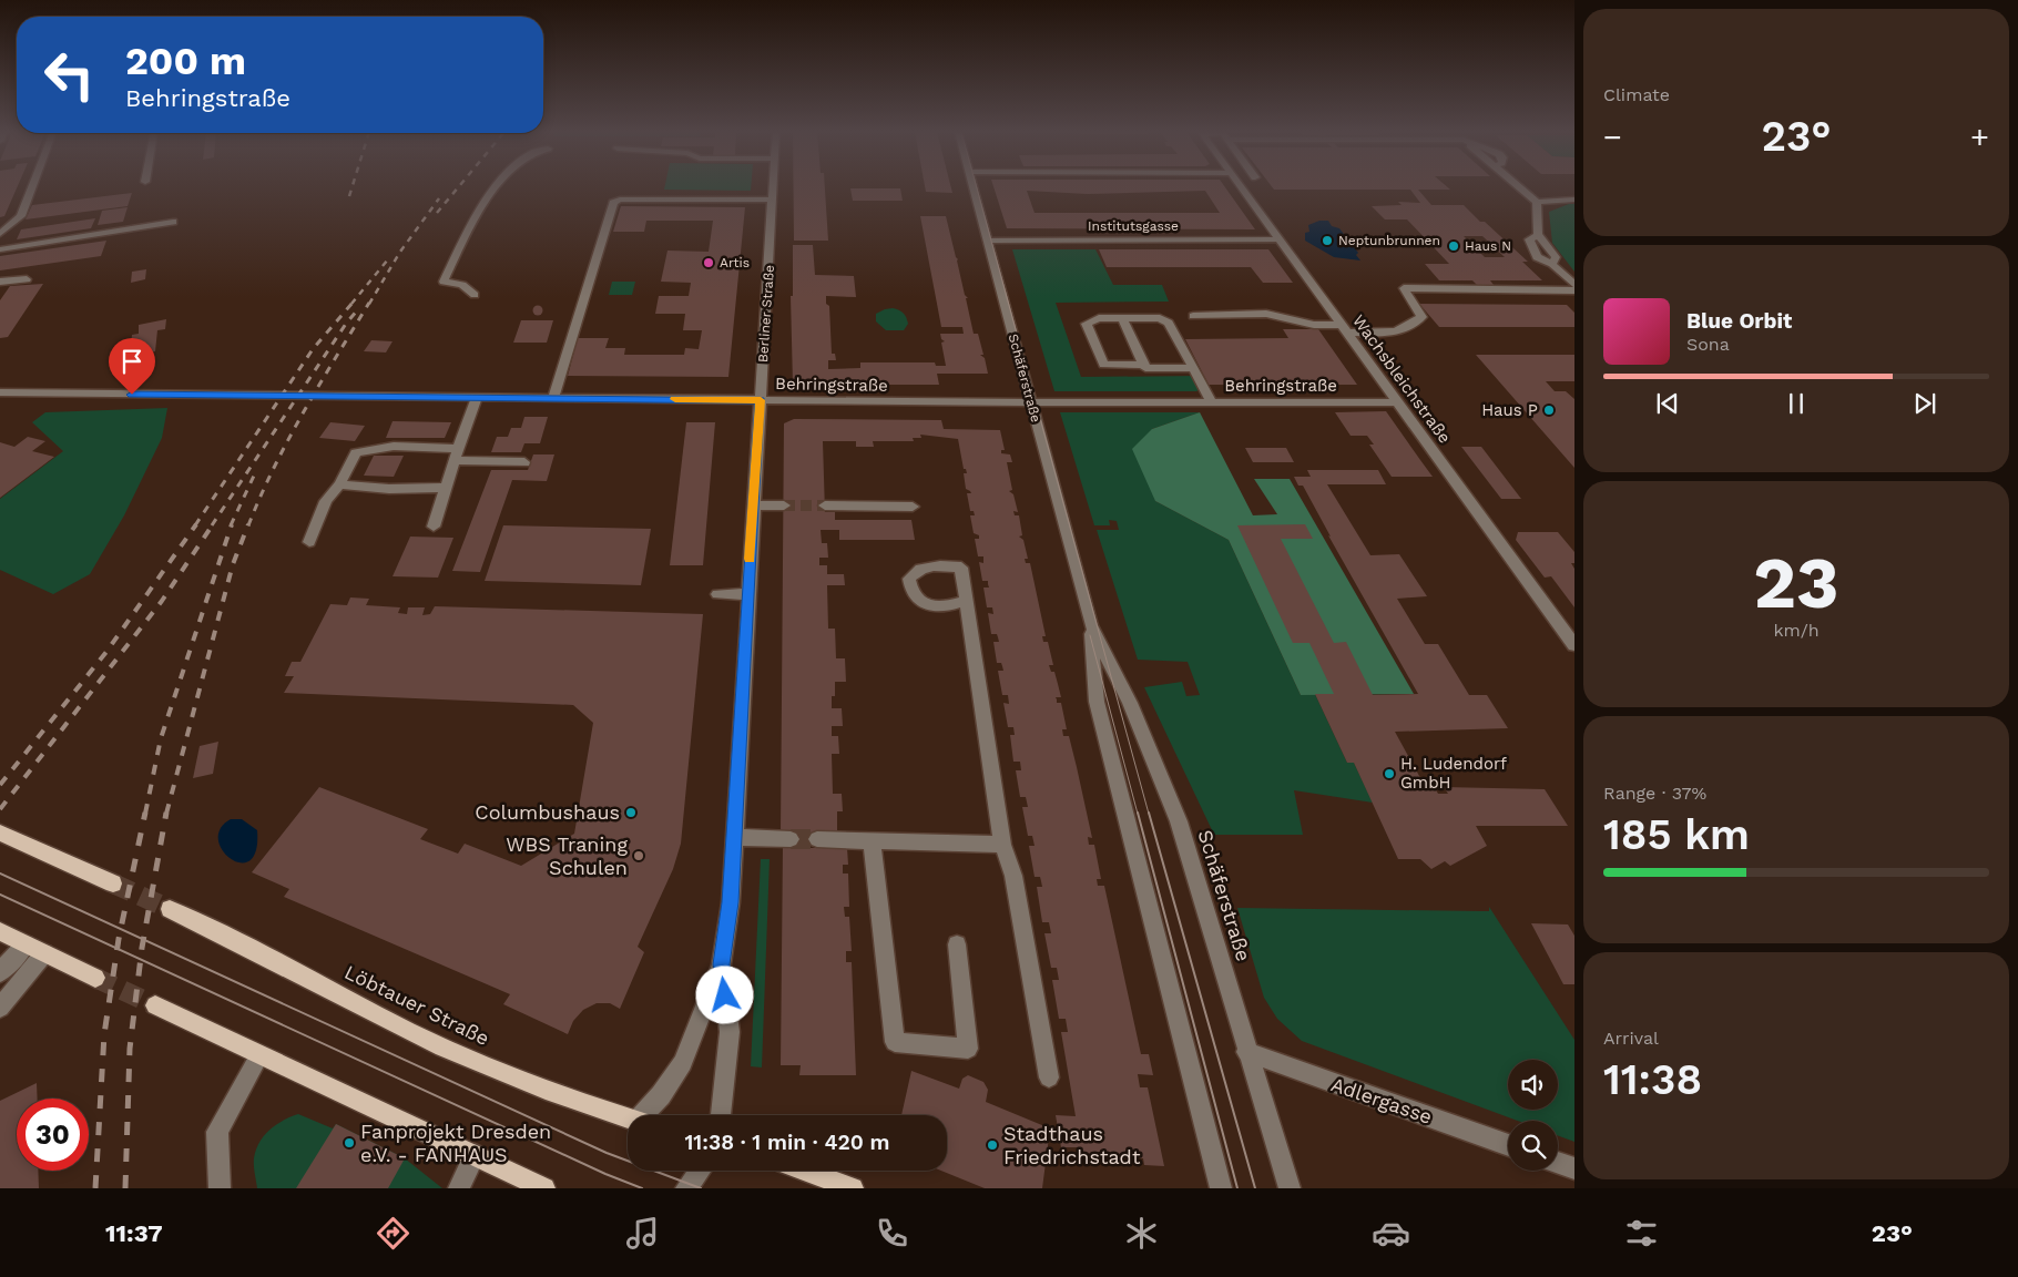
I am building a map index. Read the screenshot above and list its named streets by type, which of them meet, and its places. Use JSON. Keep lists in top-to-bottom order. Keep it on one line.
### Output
{"streets":{"main road":["Löbtauer Straße"],"street":["Institutsgasse","Berliner Straße","Schäferstraße","Wachsbleichstraße","Behringstraße","Adlergasse"]},"crossings":[["Institutsgasse","Schäferstraße"],["Institutsgasse","Wachsbleichstraße"],["Berliner Straße","Behringstraße"],["Schäferstraße","Behringstraße"],["Schäferstraße","Adlergasse"],["Wachsbleichstraße","Behringstraße"]],"places":["Neptunbrunnen","Haus N","Artis","Haus P","H. Ludendorf GmbH","Columbushaus","WBS Traning Schulen","Fanprojekt Dresden e.V. - FANHAUS","Stadthaus Friedrichstadt"],"page":{"tile":["Climate",["23","km/h"],["Range · 37%","185 km"],["Arrival","11:38"]],"turn":["200 m","Behringstraße"],"heat":["−","23°","+"],"song":["Blue Orbit","Sona"],"limit":"30","trip":"11:38 · 1 min · 420 m","tabs":["11:37","23°"]}}
